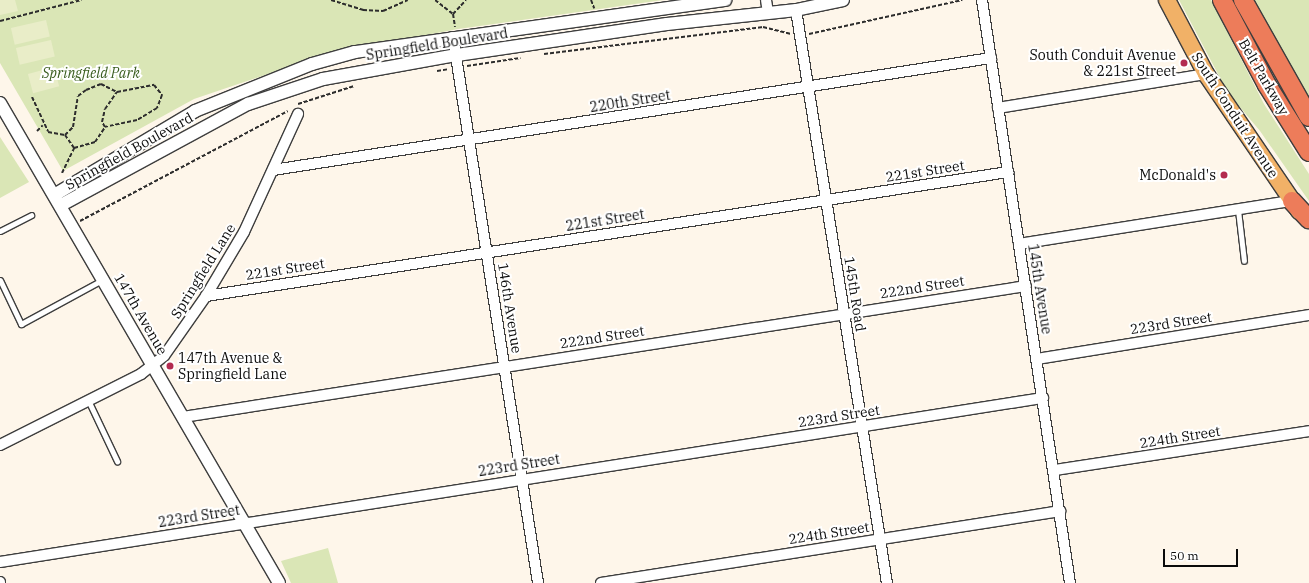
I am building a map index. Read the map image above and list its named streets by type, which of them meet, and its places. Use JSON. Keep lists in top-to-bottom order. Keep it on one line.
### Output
{"streets":{"highway":["Belt Parkway"],"main road":["South Conduit Avenue"],"street":["Springfield Boulevard","220th Street","221st Street","Springfield Lane","222nd Street","145th Avenue","145th Road","146th Avenue","147th Avenue","223rd Street","224th Street"]},"crossings":[["Springfield Boulevard","145th Road"],["Springfield Boulevard","146th Avenue"],["Springfield Boulevard","147th Avenue"],["220th Street","Springfield Lane"],["220th Street","145th Avenue"],["220th Street","145th Road"],["220th Street","146th Avenue"],["221st Street","Springfield Lane"],["221st Street","145th Avenue"],["221st Street","145th Road"],["221st Street","146th Avenue"],["Springfield Lane","147th Avenue"],["222nd Street","145th Avenue"],["222nd Street","145th Road"],["222nd Street","146th Avenue"],["222nd Street","147th Avenue"],["145th Avenue","223rd Street"],["145th Avenue","224th Street"],["145th Road","223rd Street"],["145th Road","224th Street"],["146th Avenue","223rd Street"],["147th Avenue","223rd Street"]],"parks":["Springfield Park"],"places":["South Conduit Avenue & 221st Street","McDonald's","147th Avenue & Springfield Lane"],"scale_bar":"50 m"}
